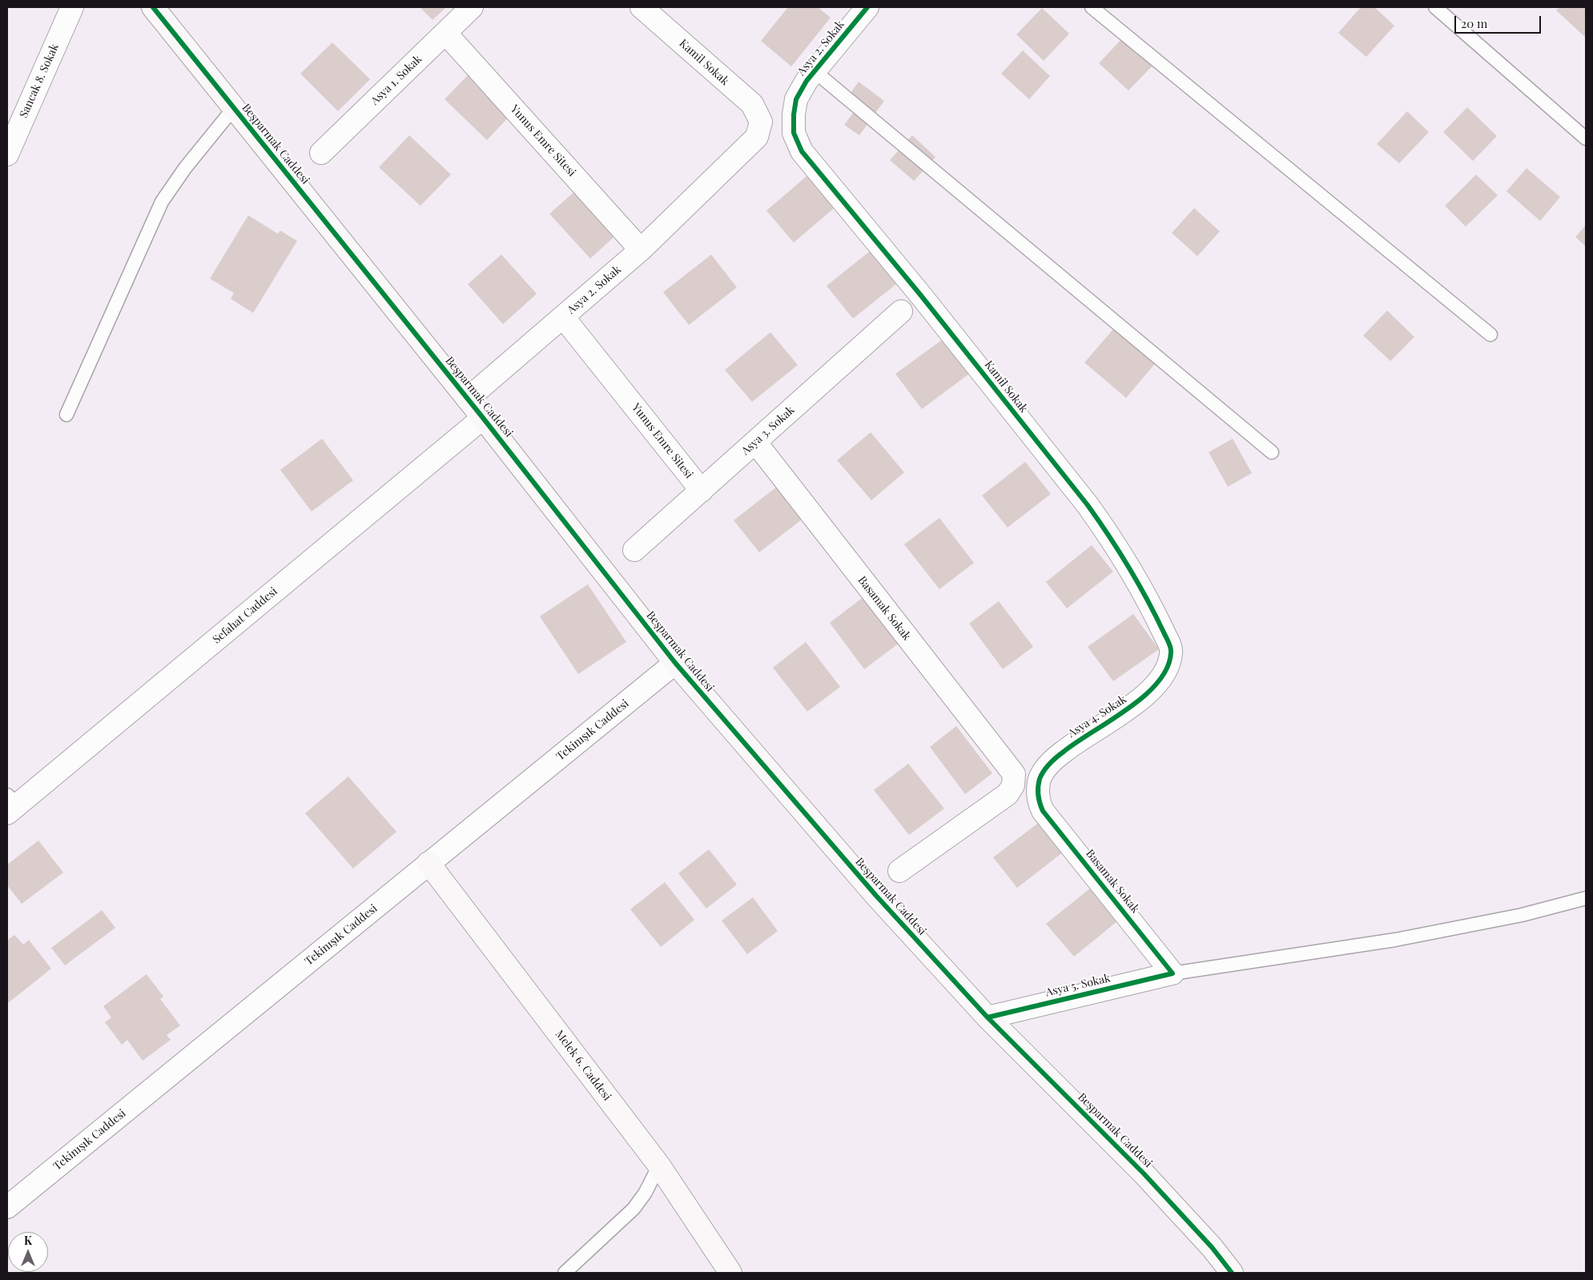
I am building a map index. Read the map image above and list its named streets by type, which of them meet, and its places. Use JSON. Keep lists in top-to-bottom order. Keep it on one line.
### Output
{"streets":{"street":["Asya 2. Sokak","Kamil Sokak","Asya 1. Sokak","Sancak 8. Sokak","Yunus Emre Sitesi","Beşparmak Caddesi","Asya 3. Sokak","Basamak Sokak","Sefahat Caddesi","Asya 4. Sokak","Tekinışık Caddesi","Asya 5. Sokak","Melek 6. Caddesi"]},"crossings":[["Asya 2. Sokak","Kamil Sokak"],["Asya 2. Sokak","Yunus Emre Sitesi"],["Asya 2. Sokak","Beşparmak Caddesi"],["Kamil Sokak","Asya 4. Sokak"],["Asya 1. Sokak","Yunus Emre Sitesi"],["Yunus Emre Sitesi","Asya 3. Sokak"],["Beşparmak Caddesi","Sefahat Caddesi"],["Beşparmak Caddesi","Tekinışık Caddesi"],["Beşparmak Caddesi","Asya 5. Sokak"],["Asya 3. Sokak","Basamak Sokak"],["Basamak Sokak","Asya 4. Sokak"],["Basamak Sokak","Asya 5. Sokak"],["Tekinışık Caddesi","Melek 6. Caddesi"]],"scale_bar":"20 m","north":"top"}
